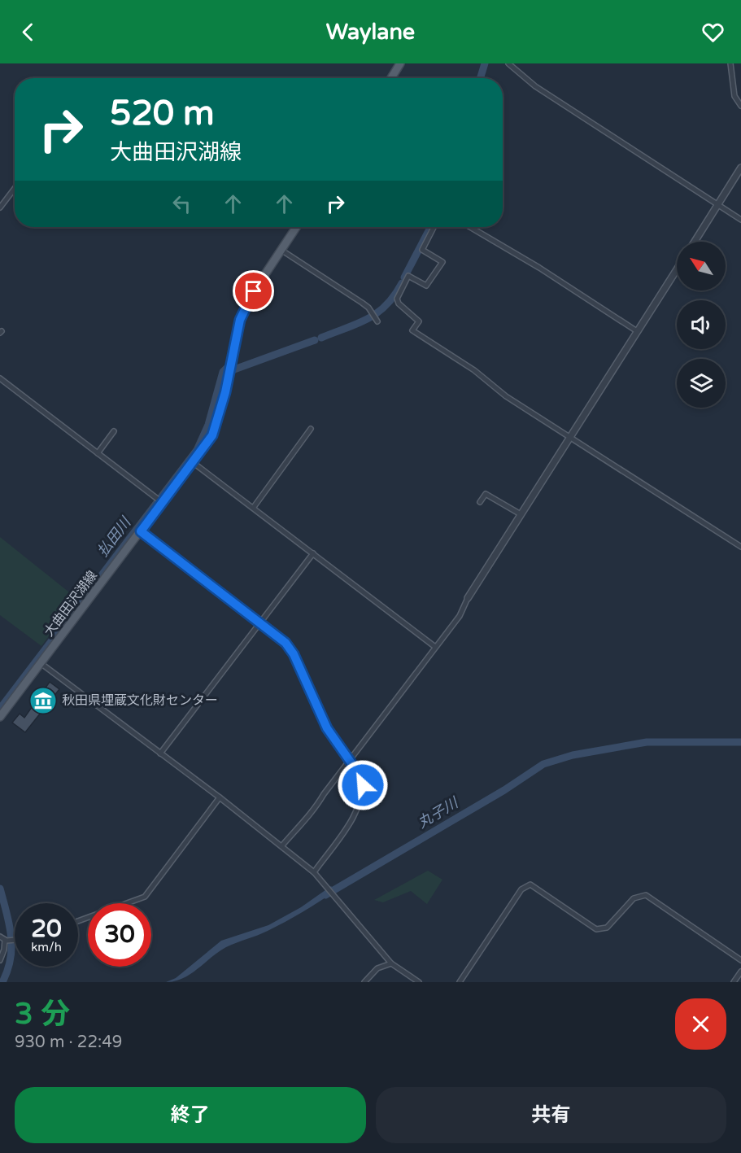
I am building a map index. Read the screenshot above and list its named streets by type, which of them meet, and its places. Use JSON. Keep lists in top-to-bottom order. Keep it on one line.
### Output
{"streets":{"main road":["大曲田沢湖線"]},"water":["払田川","丸子川"],"places":{"museum":["秋田県埋蔵文化財センター"]},"north":"top left","page":{"header":"Waylane","turn":["520 m","大曲田沢湖線"],"speed":"20 km/h","limit":"30","heading":["3 分","930 m · 22:49"],"buttons":["終了","共有"]}}
